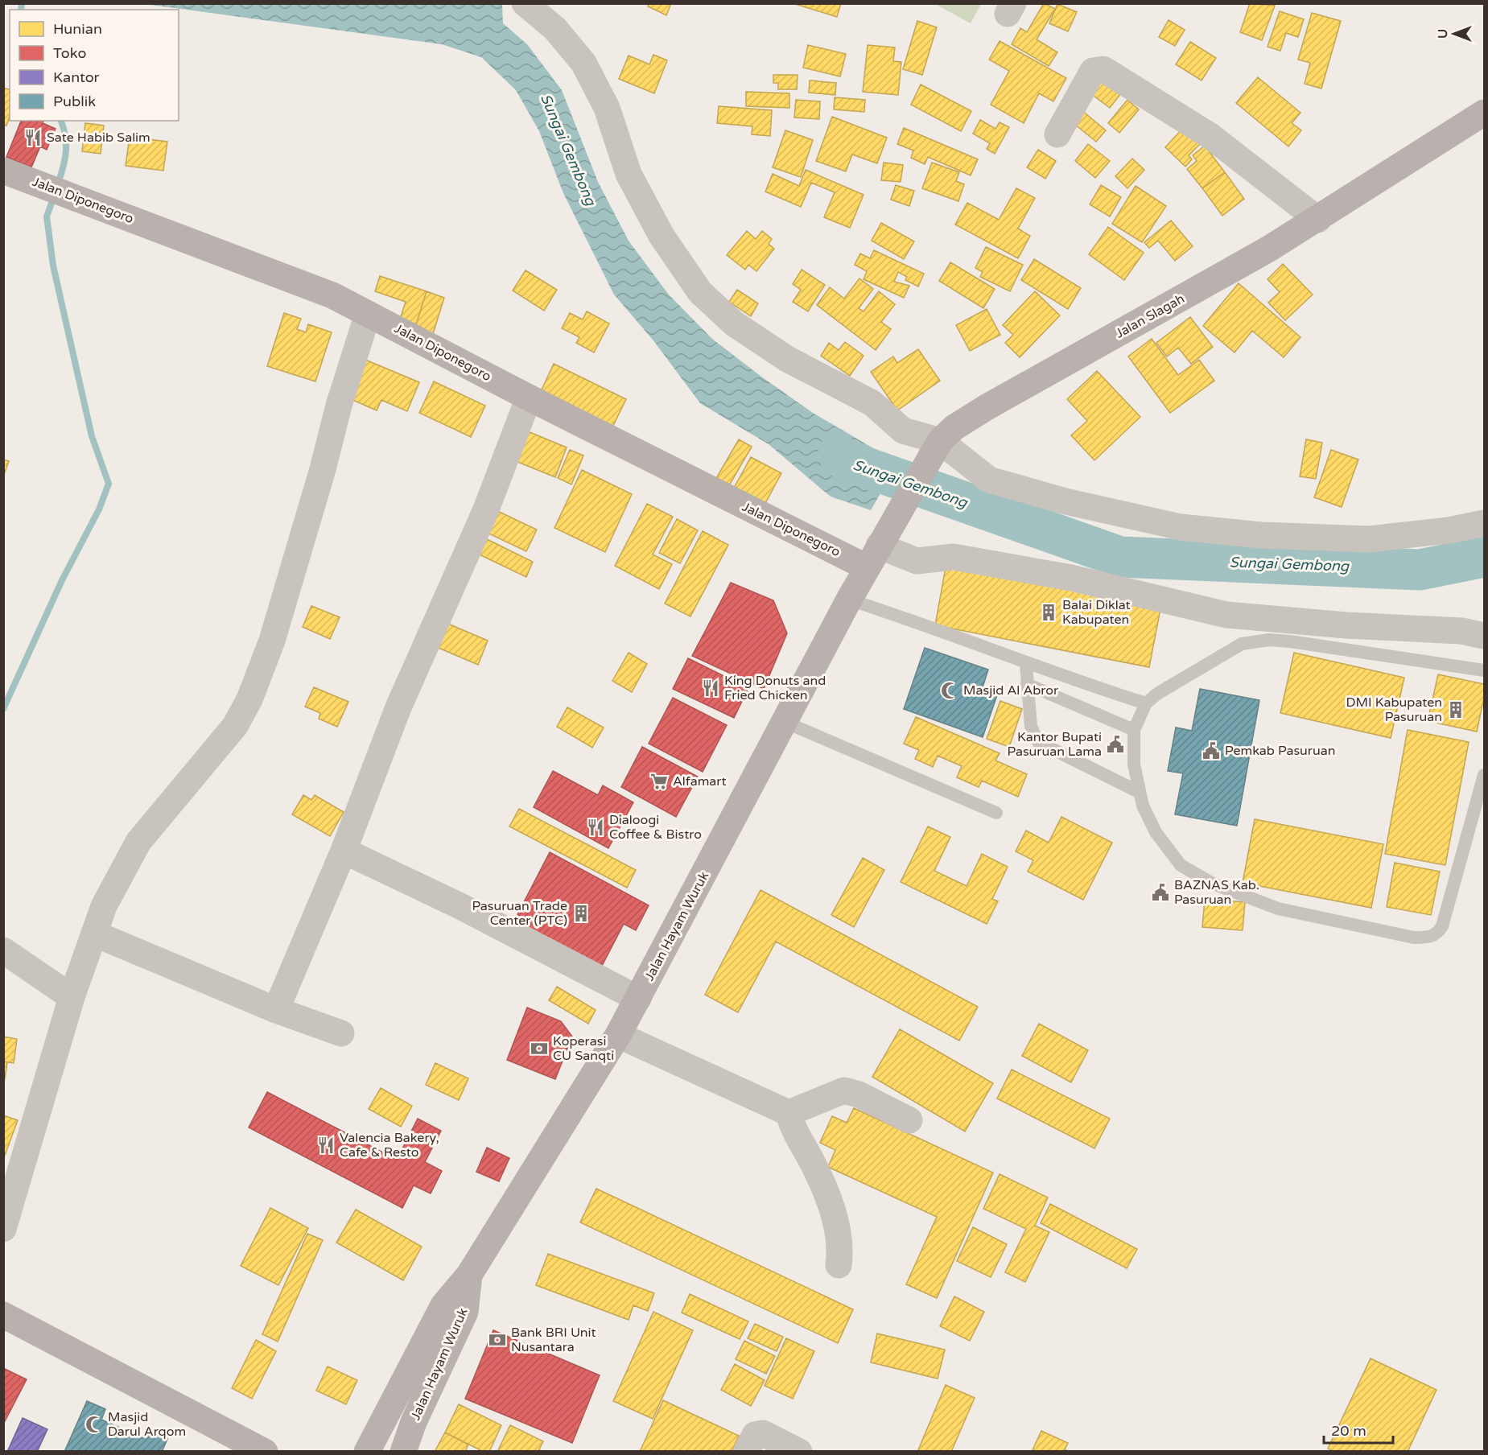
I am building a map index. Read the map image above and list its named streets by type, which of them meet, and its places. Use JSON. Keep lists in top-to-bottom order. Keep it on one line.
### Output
{"streets":{"main road":["Jalan Diponegoro","Jalan Slagah","Jalan Hayam Wuruk"]},"crossings":[["Jalan Diponegoro","Jalan Slagah"],["Jalan Diponegoro","Jalan Hayam Wuruk"],["Jalan Slagah","Jalan Hayam Wuruk"]],"water":["Sungai Gembong"],"places":{"restaurant":["Sate Habib Salim","King Donuts and Fried Chicken","Dialoogi Coffee & Bistro","Valencia Bakery, Cafe & Resto"],"building":["Balai Diklat Kabupaten","DMI Kabupaten Pasuruan","Pasuruan Trade Center (PTC)"],"mosque":["Masjid Al Abror","Masjid Darul Arqom"],"public building":["Kantor Bupati Pasuruan Lama","Pemkab Pasuruan","BAZNAS Kab. Pasuruan"],"supermarket":["Alfamart"],"bank":["Koperasi CU Sanqti","Bank BRI Unit Nusantara"]},"legend":["Hunian","Toko","Kantor","Publik"],"scale_bar":"20 m","north":"left"}
